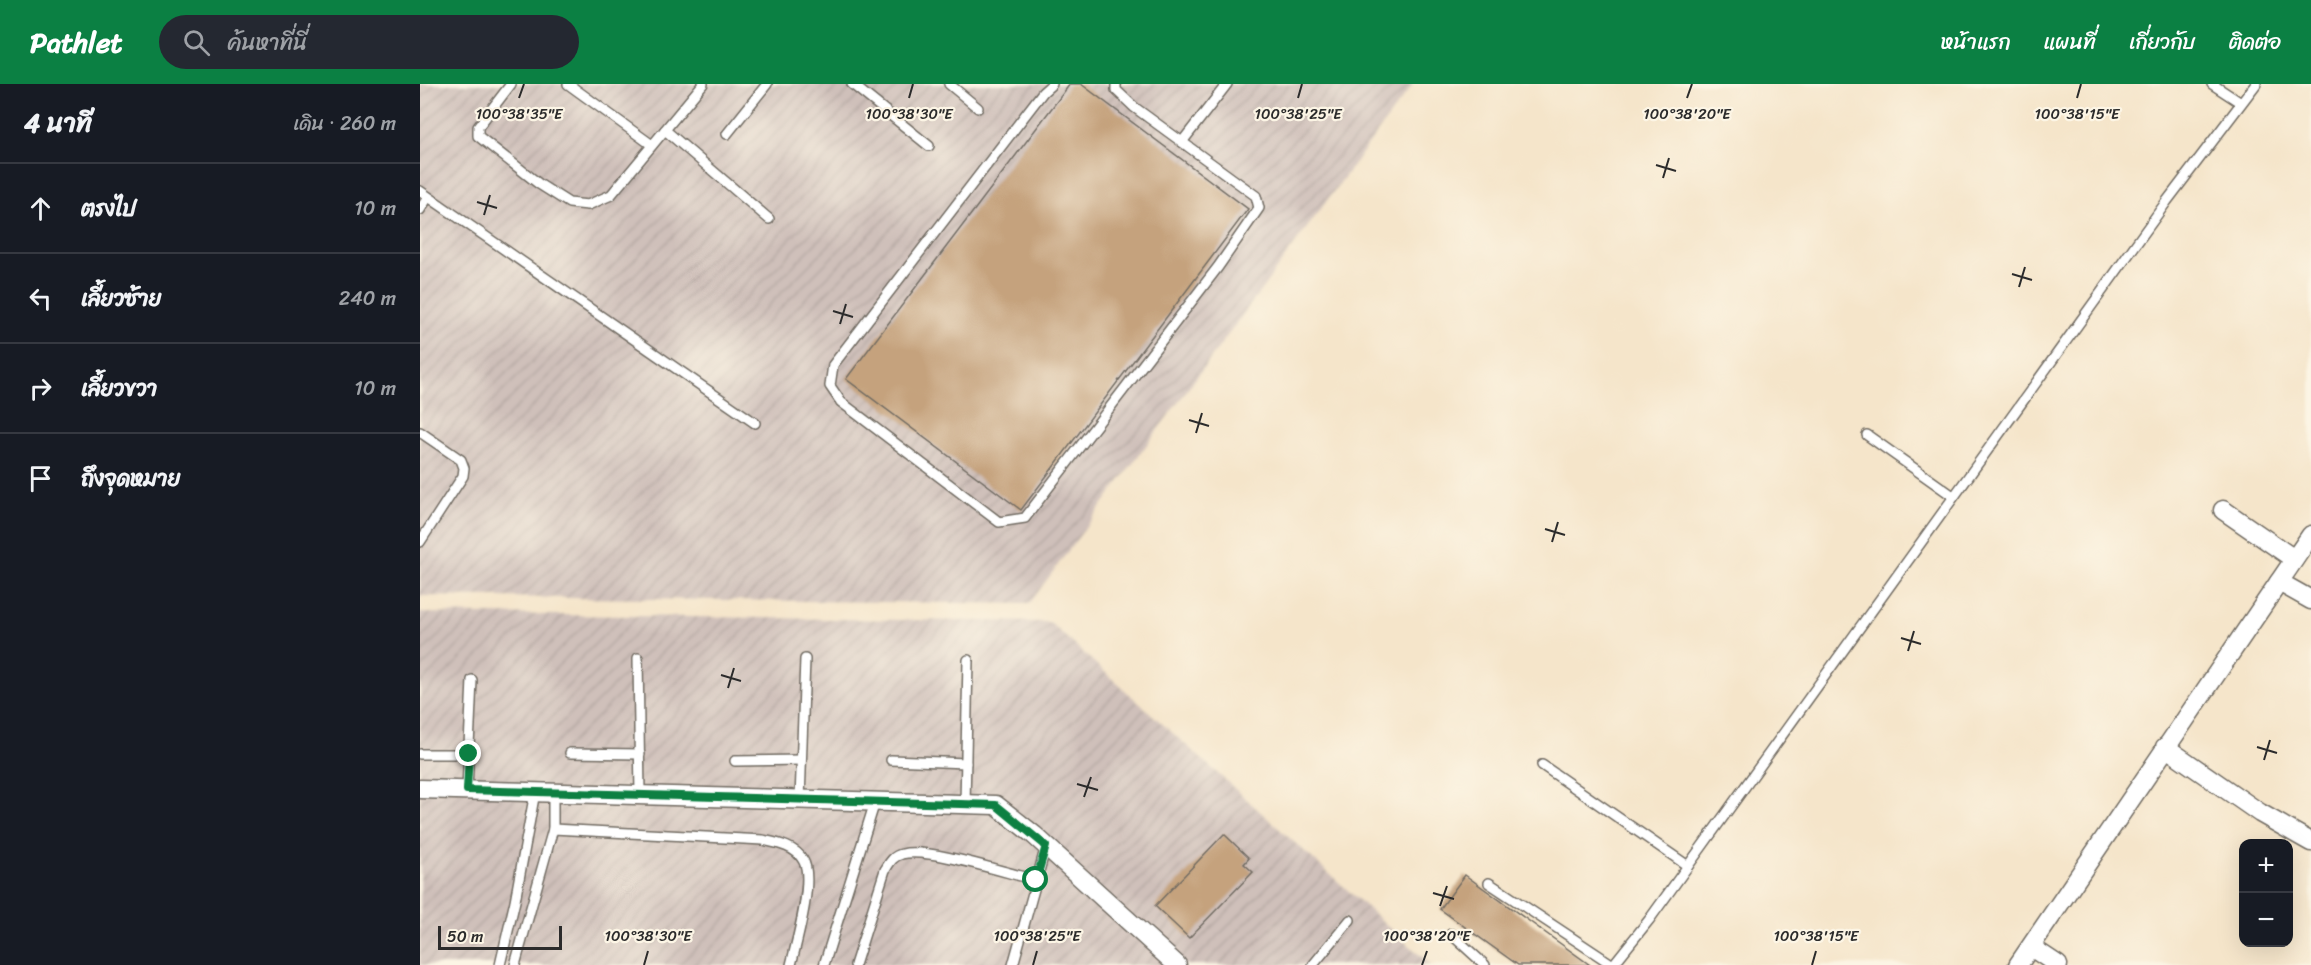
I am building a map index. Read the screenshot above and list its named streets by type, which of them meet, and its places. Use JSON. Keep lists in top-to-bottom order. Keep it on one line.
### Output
{"scale_bar":"50 m","page":{"header":"Pathlet","search":"ค้นหาที่นี่","nav":["หน้าแรก","แผนที่","เกี่ยวกับ","ติดต่อ"],"heading":["4 นาที","เดิน · 260 m"],"list":[["ตรงไป","10 m"],["เลี้ยวซ้าย","240 m"],["เลี้ยวขวา","10 m"],"ถึงจุดหมาย"],"map_buttons":["+","−"],"scale":"50 m"},"coordinates":["100°38'35\"E","100°38'30\"E","100°38'25\"E","100°38'20\"E","100°38'15\"E"]}
